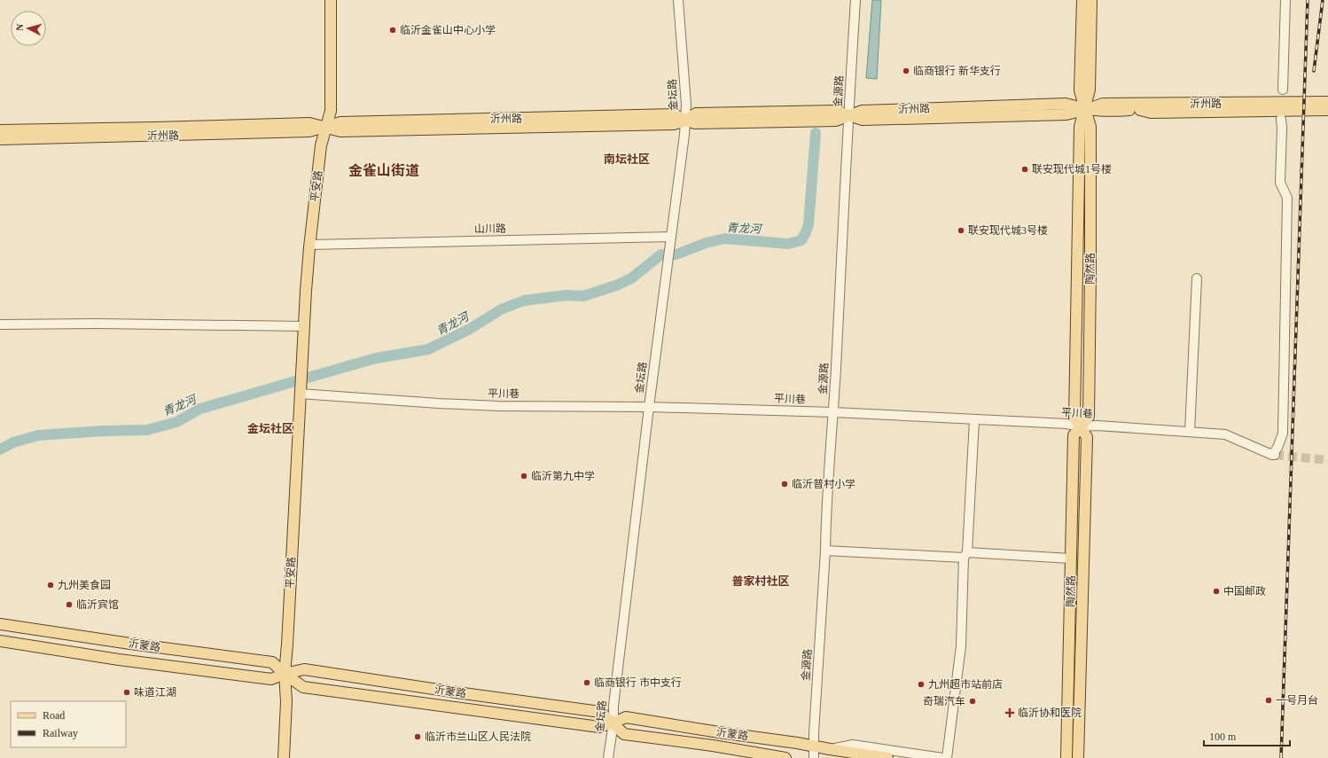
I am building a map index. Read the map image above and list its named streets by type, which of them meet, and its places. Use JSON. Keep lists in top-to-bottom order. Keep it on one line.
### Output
{"streets":{"main road":["沂州路","平安路","陶然路","沂蒙路"],"street":["金源路","金坛路","山川路","平川巷"]},"crossings":[["金源路","沂州路"],["金源路","平川巷"],["金源路","沂蒙路"],["金坛路","沂州路"],["金坛路","山川路"],["金坛路","平川巷"],["金坛路","沂蒙路"],["沂州路","平安路"],["沂州路","陶然路"],["平安路","山川路"],["平安路","平川巷"],["平安路","沂蒙路"],["陶然路","平川巷"]],"districts":["南坛社区","金雀山街道","金坛社区","普家村社区"],"water":["青龙河"],"places":{"other":["临沂金雀山中心小学","临商银行 新华支行","联安现代城1号楼","联安现代城3号楼","临沂第九中学","临沂普村小学","九州美食园","中国邮政","临沂宾馆","临商银行 市中支行","九州超市站前店","味道江湖","一号月台","奇瑞汽车","临沂市兰山区人民法院"],"health":["临沂协和医院"]},"legend":["Road","Railway"],"scale_bar":"100 m","north":"left"}
